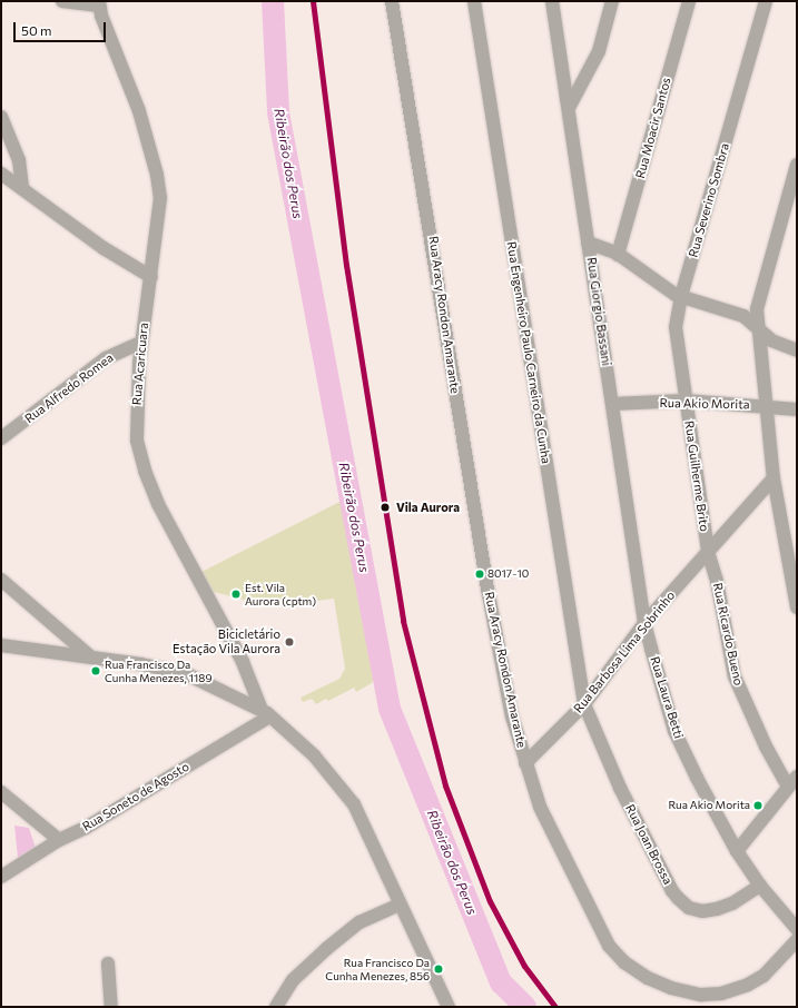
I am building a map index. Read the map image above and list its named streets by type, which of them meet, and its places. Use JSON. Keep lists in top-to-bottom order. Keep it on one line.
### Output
{"streets":{"street":["Rua Moacir Santos","Rua Severino Sombra","Rua Giorgio Bassani","Rua Aracy Rondon Amarante","Rua Engenheiro Paulo Carneiro da Cunha","Rua Acaricuara","Rua Alfredo Romea","Rua Akio Morita","Rua Guilherme Brito","Rua Ricardo Bueno","Rua Barbosa Lima Sobrinho","Rua Laura Betti","Rua Soneto de Agosto","Rua Joan Brossa"]},"crossings":[["Rua Severino Sombra","Rua Akio Morita"],["Rua Severino Sombra","Rua Guilherme Brito"],["Rua Giorgio Bassani","Rua Akio Morita"],["Rua Giorgio Bassani","Rua Barbosa Lima Sobrinho"],["Rua Giorgio Bassani","Rua Laura Betti"],["Rua Aracy Rondon Amarante","Rua Barbosa Lima Sobrinho"],["Rua Engenheiro Paulo Carneiro da Cunha","Rua Barbosa Lima Sobrinho"],["Rua Engenheiro Paulo Carneiro da Cunha","Rua Joan Brossa"],["Rua Acaricuara","Rua Alfredo Romea"],["Rua Acaricuara","Rua Soneto de Agosto"],["Rua Akio Morita","Rua Guilherme Brito"],["Rua Guilherme Brito","Rua Ricardo Bueno"],["Rua Guilherme Brito","Rua Barbosa Lima Sobrinho"],["Rua Ricardo Bueno","Rua Barbosa Lima Sobrinho"],["Rua Barbosa Lima Sobrinho","Rua Laura Betti"],["Rua Barbosa Lima Sobrinho","Rua Joan Brossa"],["Rua Laura Betti","Rua Joan Brossa"]],"water":["Ribeirão dos Perus"],"places":["Vila Aurora","8017-10","Est. Vila Aurora (cptm)","Bicicletário Estação Vila Aurora","Rua Francisco Da Cunha Menezes, 1189","Rua Akio Morita","Rua Francisco Da Cunha Menezes, 856"],"scale_bar":"50 m"}
